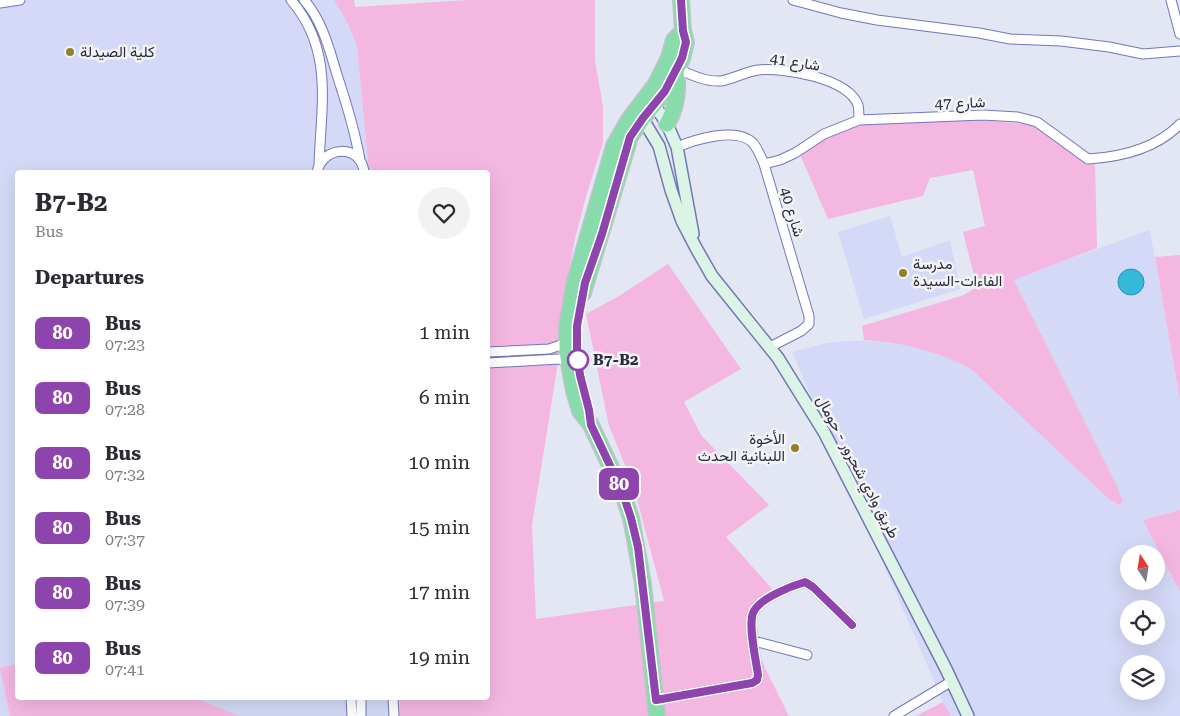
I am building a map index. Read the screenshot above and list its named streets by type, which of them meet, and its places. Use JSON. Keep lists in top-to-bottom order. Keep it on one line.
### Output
{"streets":{"main road":["طريق وادي شحرور - حومال"],"street":["شارع 41","شارع 47","شارع 40"]},"crossings":[["شارع 41","شارع 47"],["شارع 47","شارع 40"],["شارع 40","طريق وادي شحرور - حومال"]],"places":["كلية الصيدلة","مدرسة الفاءات-السيدة","B7-B2","الأخوة اللبنانية الحدث"],"lines":["bus line 80"],"north":"top","page":{"on_map":"80","heading":[["B7-B2","Bus"],"Departures"],"list":[{"mark":"80","name":"Bus","note":"07:23","value":"1 min"},{"mark":"80","name":"Bus","note":"07:28","value":"6 min"},{"mark":"80","name":"Bus","note":"07:32","value":"10 min"},{"mark":"80","name":"Bus","note":"07:37","value":"15 min"},{"mark":"80","name":"Bus","note":"07:39","value":"17 min"},{"mark":"80","name":"Bus","note":"07:41","value":"19 min"}]}}
